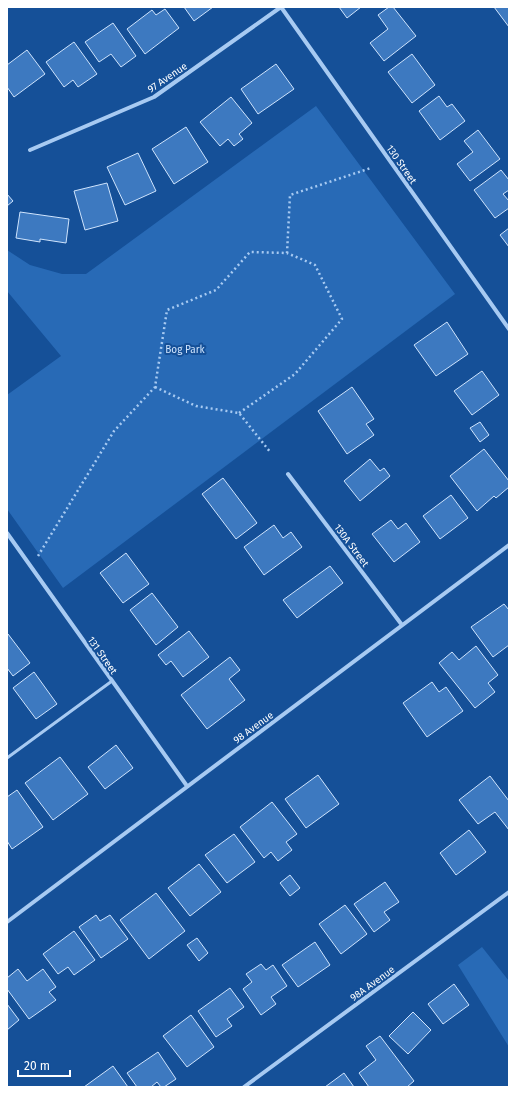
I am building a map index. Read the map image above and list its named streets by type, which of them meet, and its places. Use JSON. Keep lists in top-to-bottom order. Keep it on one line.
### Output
{"streets":{"street":["97 Avenue","130 Street","130A Street","131 Street","98 Avenue","98A Avenue"]},"crossings":[["97 Avenue","130 Street"],["130A Street","98 Avenue"],["131 Street","98 Avenue"]],"parks":["Bog Park"],"scale_bar":"20 m"}
